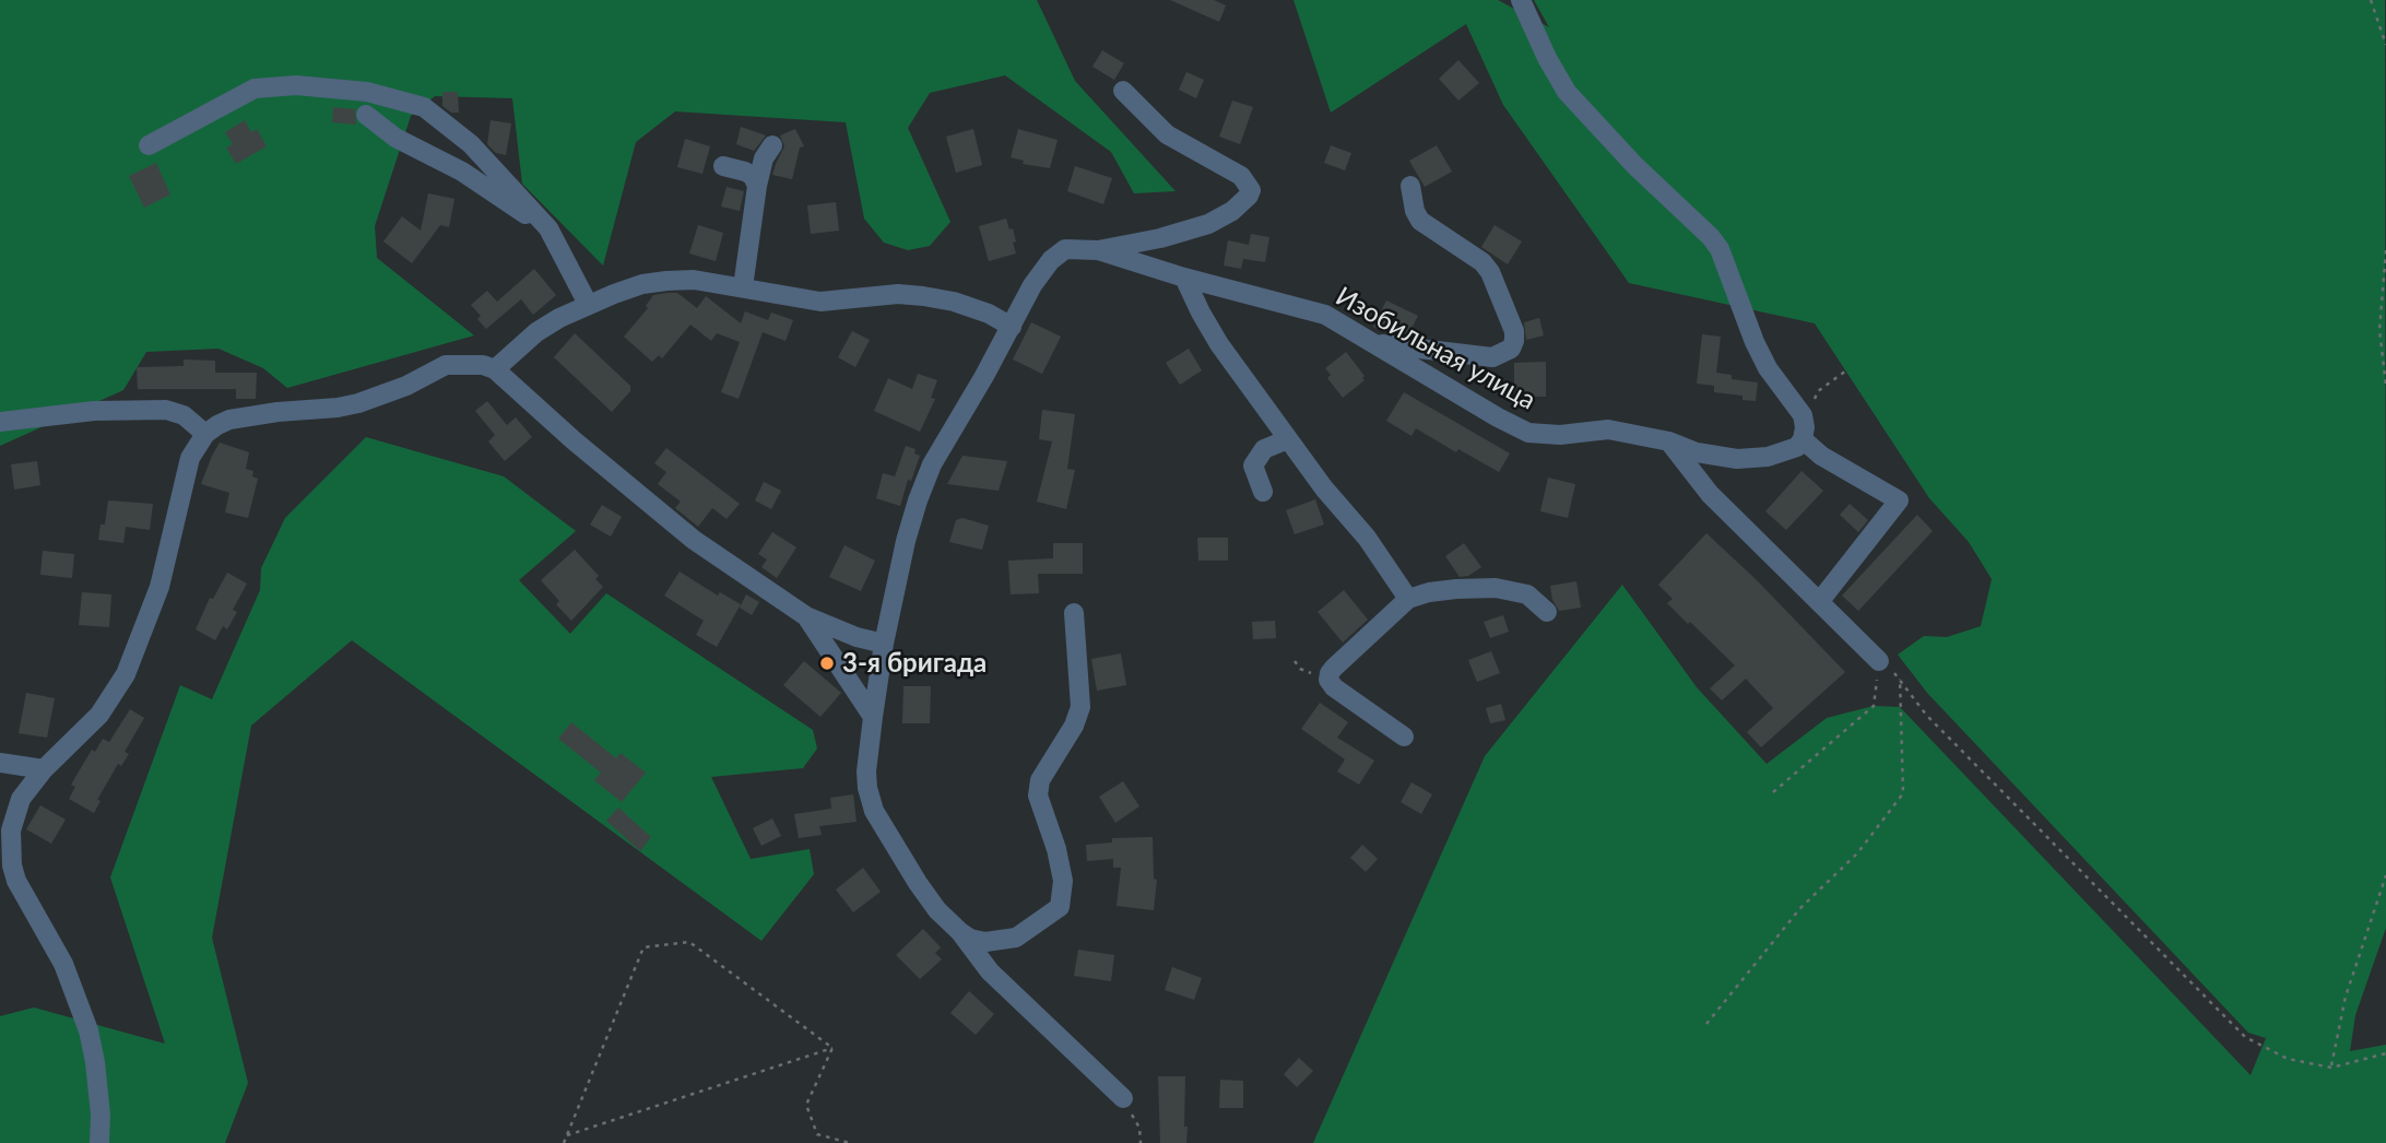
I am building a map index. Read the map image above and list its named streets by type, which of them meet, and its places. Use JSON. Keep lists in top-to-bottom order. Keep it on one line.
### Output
{"streets":{"street":["Изобильная улица"]},"places":["3-я бригада"]}
